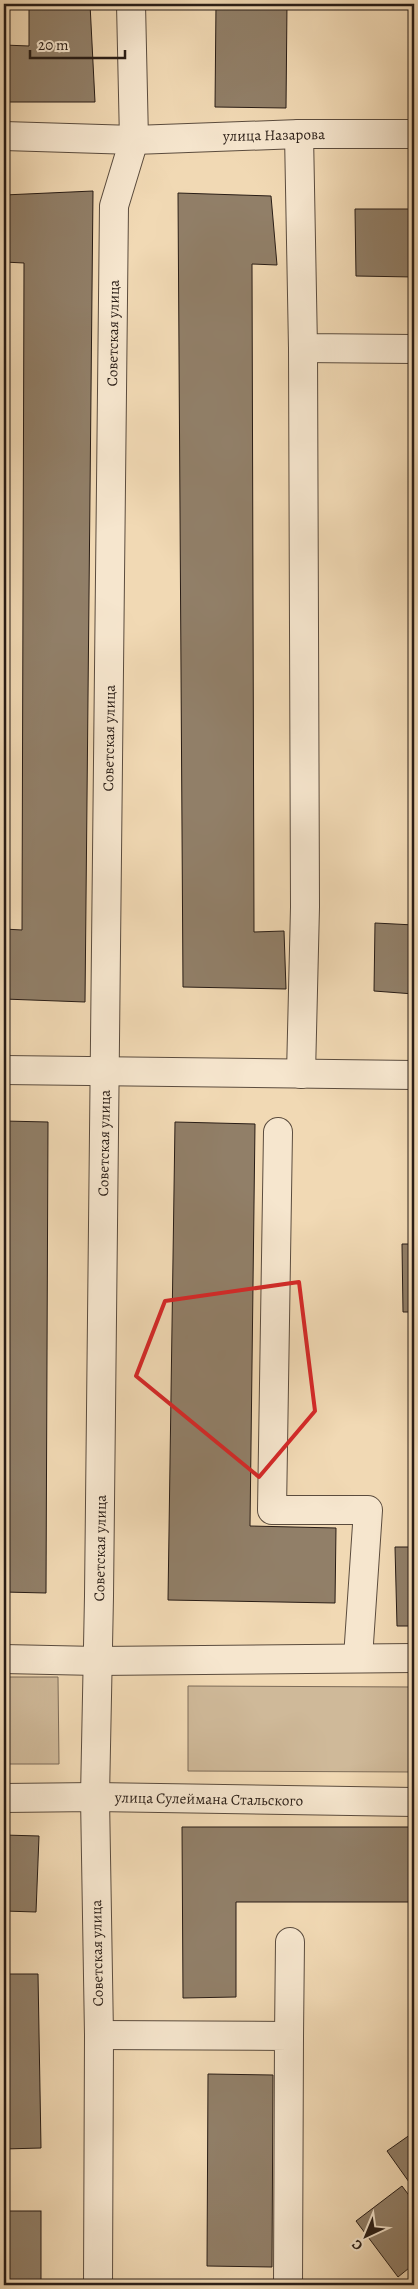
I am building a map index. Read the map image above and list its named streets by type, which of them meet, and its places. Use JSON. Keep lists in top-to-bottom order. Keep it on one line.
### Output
{"streets":{"street":["улица Назарова","Советская улица","улица Сулеймана Стальского"]},"crossings":[["улица Назарова","Советская улица"],["Советская улица","улица Сулеймана Стальского"]],"scale_bar":"20 m","north":"bottom left"}
